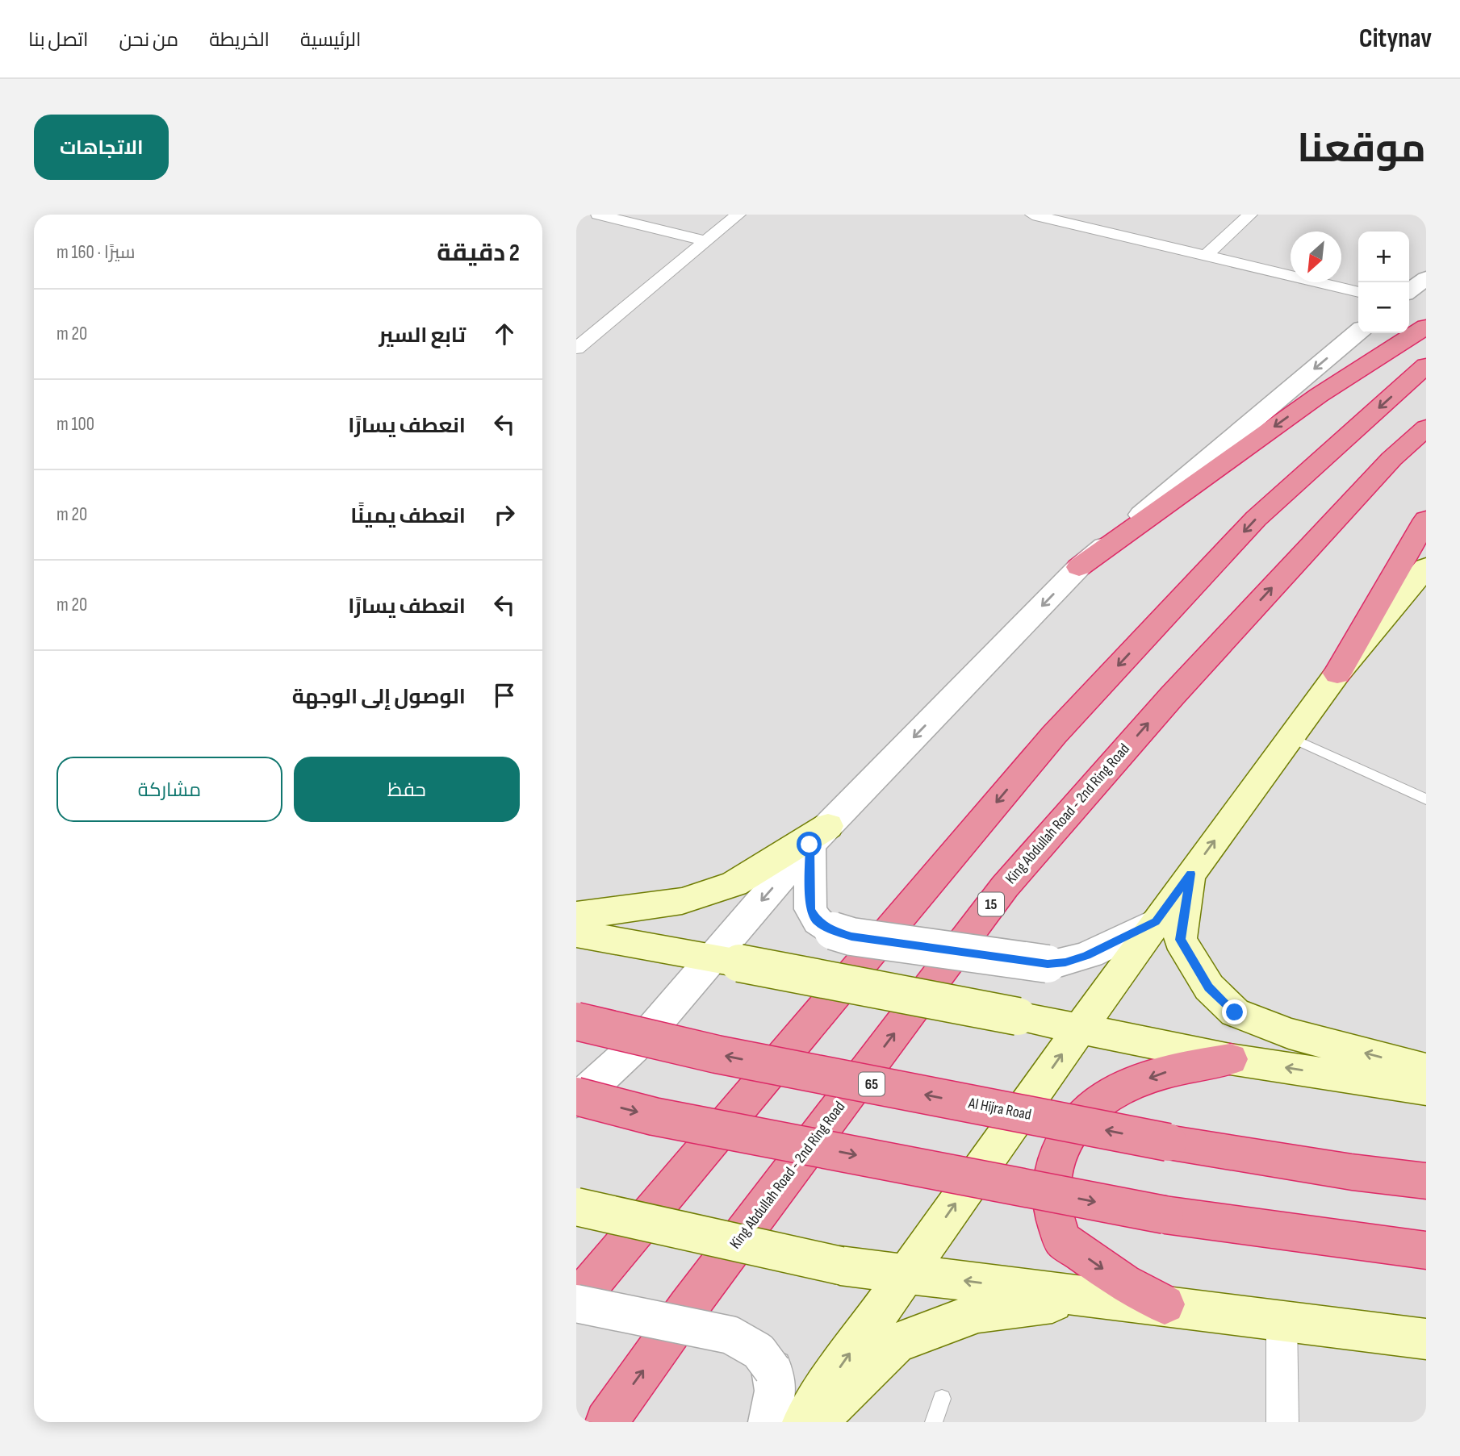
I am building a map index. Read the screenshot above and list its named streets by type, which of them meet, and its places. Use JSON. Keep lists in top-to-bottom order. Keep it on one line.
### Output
{"streets":{"highway":["King Abdullah Road - 2nd Ring Road","15","65","Al Hijra Road"]},"north":"bottom left","page":{"header":"Citynav","nav":["الرئيسية","الخريطة","من نحن","اتصل بنا"],"title":"موقعنا","buttons":["الاتجاهات",["حفظ","مشاركة"]],"heading":["2 دقيقة","سيرًا · 160 m"],"map_buttons":["+","−"],"list":[["تابع السير","20 m"],["انعطف يسارًا","100 m"],["انعطف يمينًا","20 m"],["انعطف يسارًا","20 m"],"الوصول إلى الوجهة"]}}
